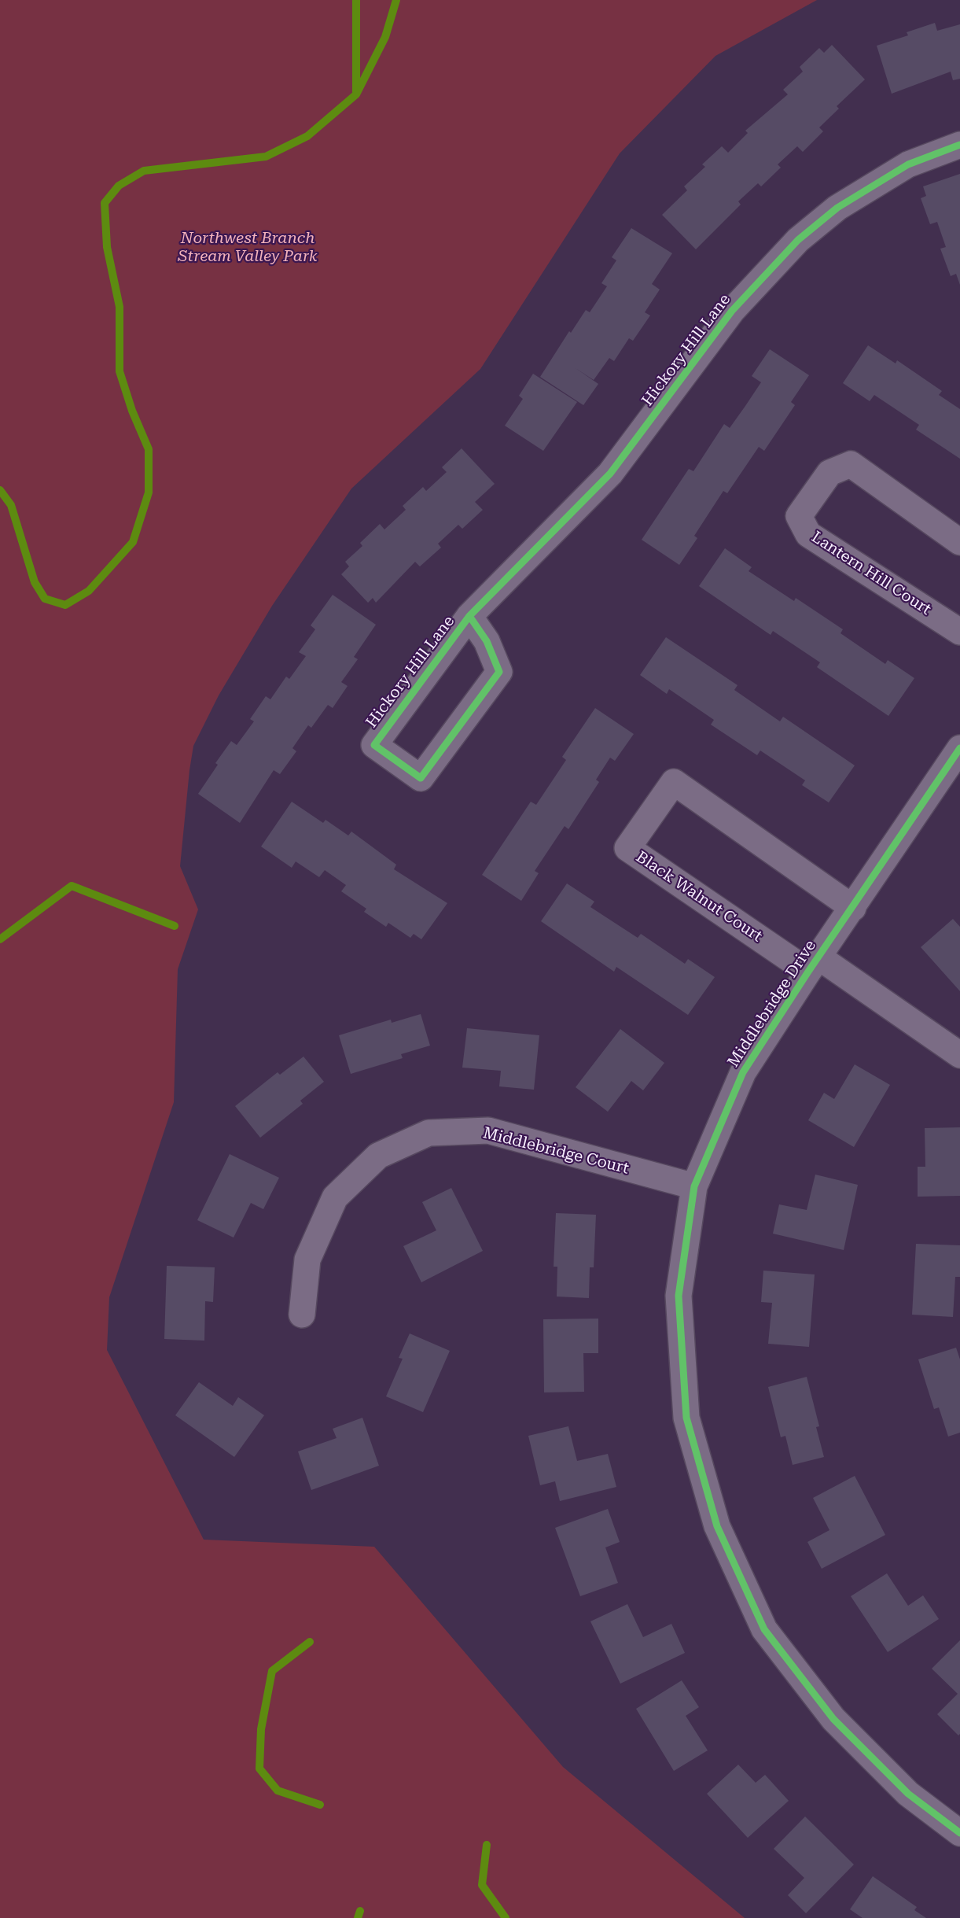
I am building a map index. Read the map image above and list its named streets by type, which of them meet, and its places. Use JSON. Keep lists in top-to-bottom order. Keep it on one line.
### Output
{"streets":{"street":["Hickory Hill Lane","Lantern Hill Court","Black Walnut Court","Middlebridge Drive","Middlebridge Court"]},"crossings":[["Black Walnut Court","Middlebridge Drive"],["Middlebridge Drive","Middlebridge Court"]],"parks":["Northwest Branch Stream Valley Park"]}
